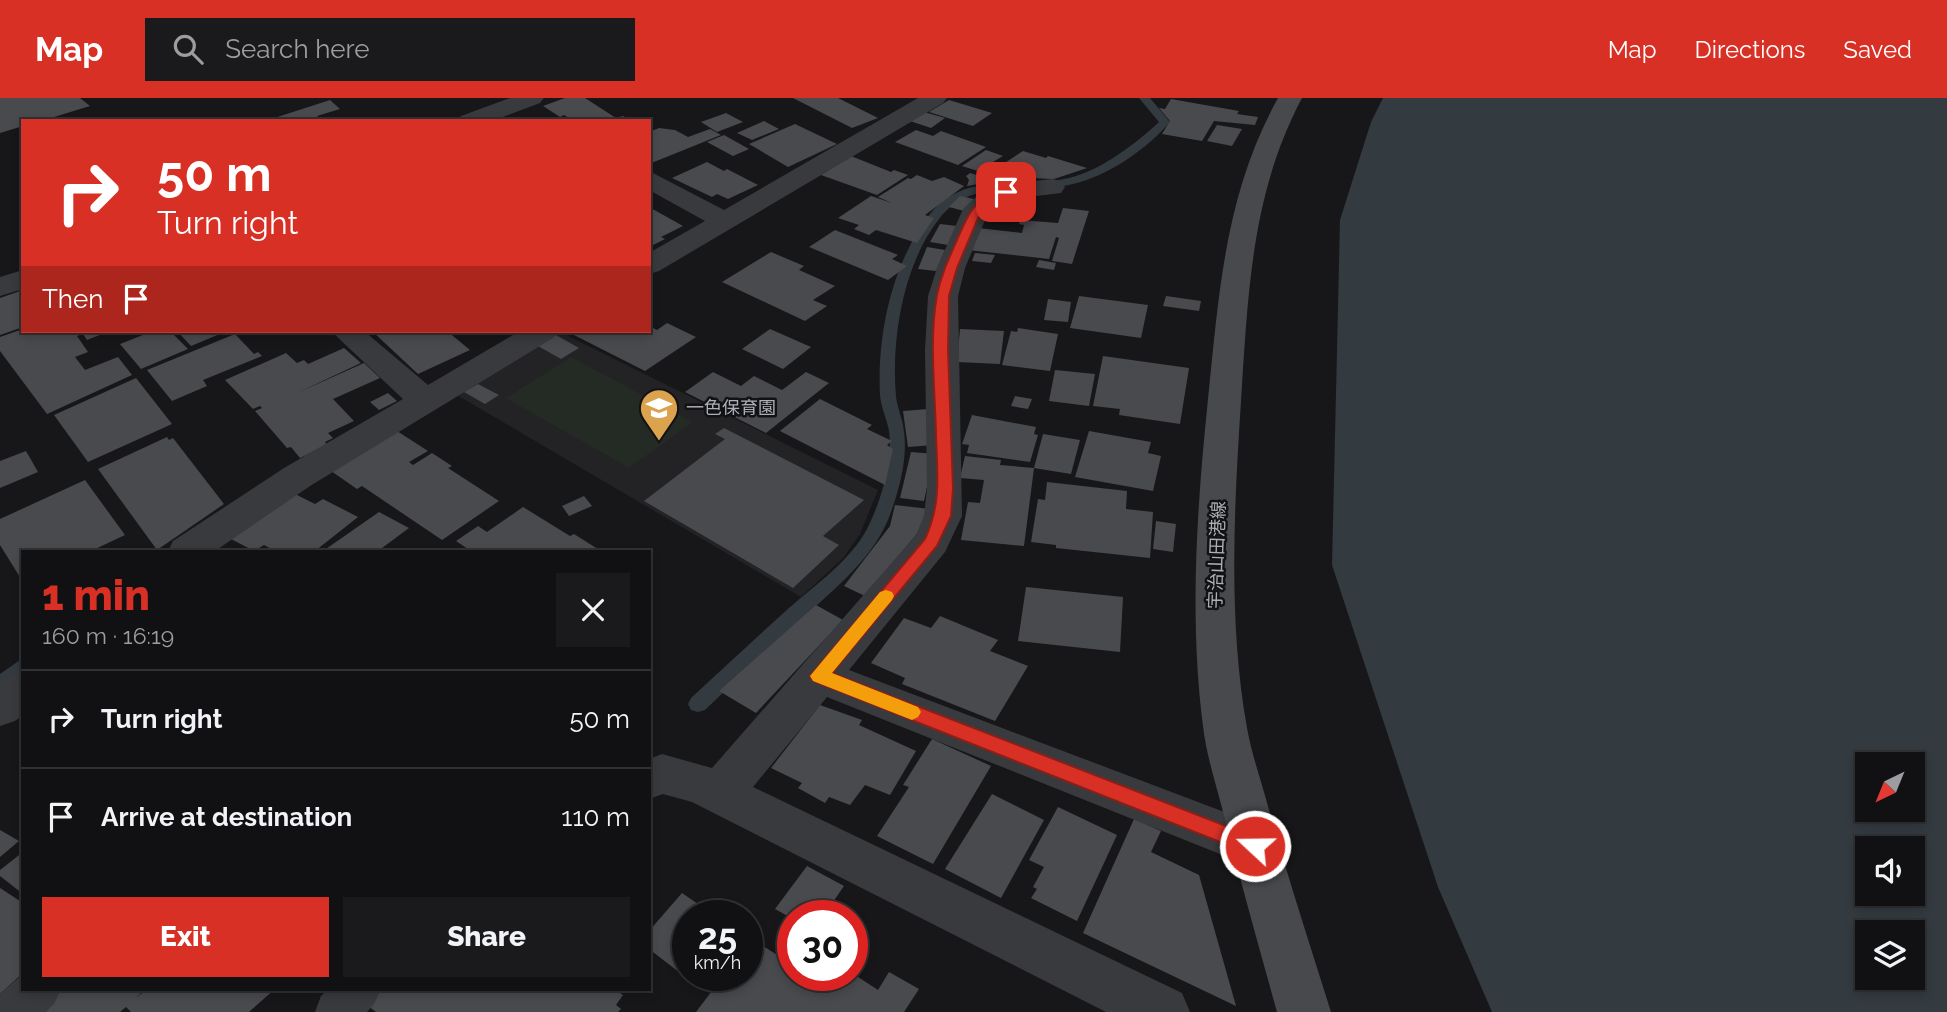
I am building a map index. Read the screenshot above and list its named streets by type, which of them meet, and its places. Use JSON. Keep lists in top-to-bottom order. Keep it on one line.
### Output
{"streets":{"main road":["宇治山田港線"]},"places":{"school or university":["一色保育園"]},"north":"bottom left","page":{"header":"Map","search":"Search here","nav":["Map","Directions","Saved"],"turn":["50 m","Turn right"],"then":"Then","heading":["1 min","160 m · 16:19"],"list":[{"name":"Turn right","value":"50 m"},{"name":"Arrive at destination","value":"110 m"}],"buttons":["Exit","Share"],"speed":"25 km/h","limit":"30"}}
